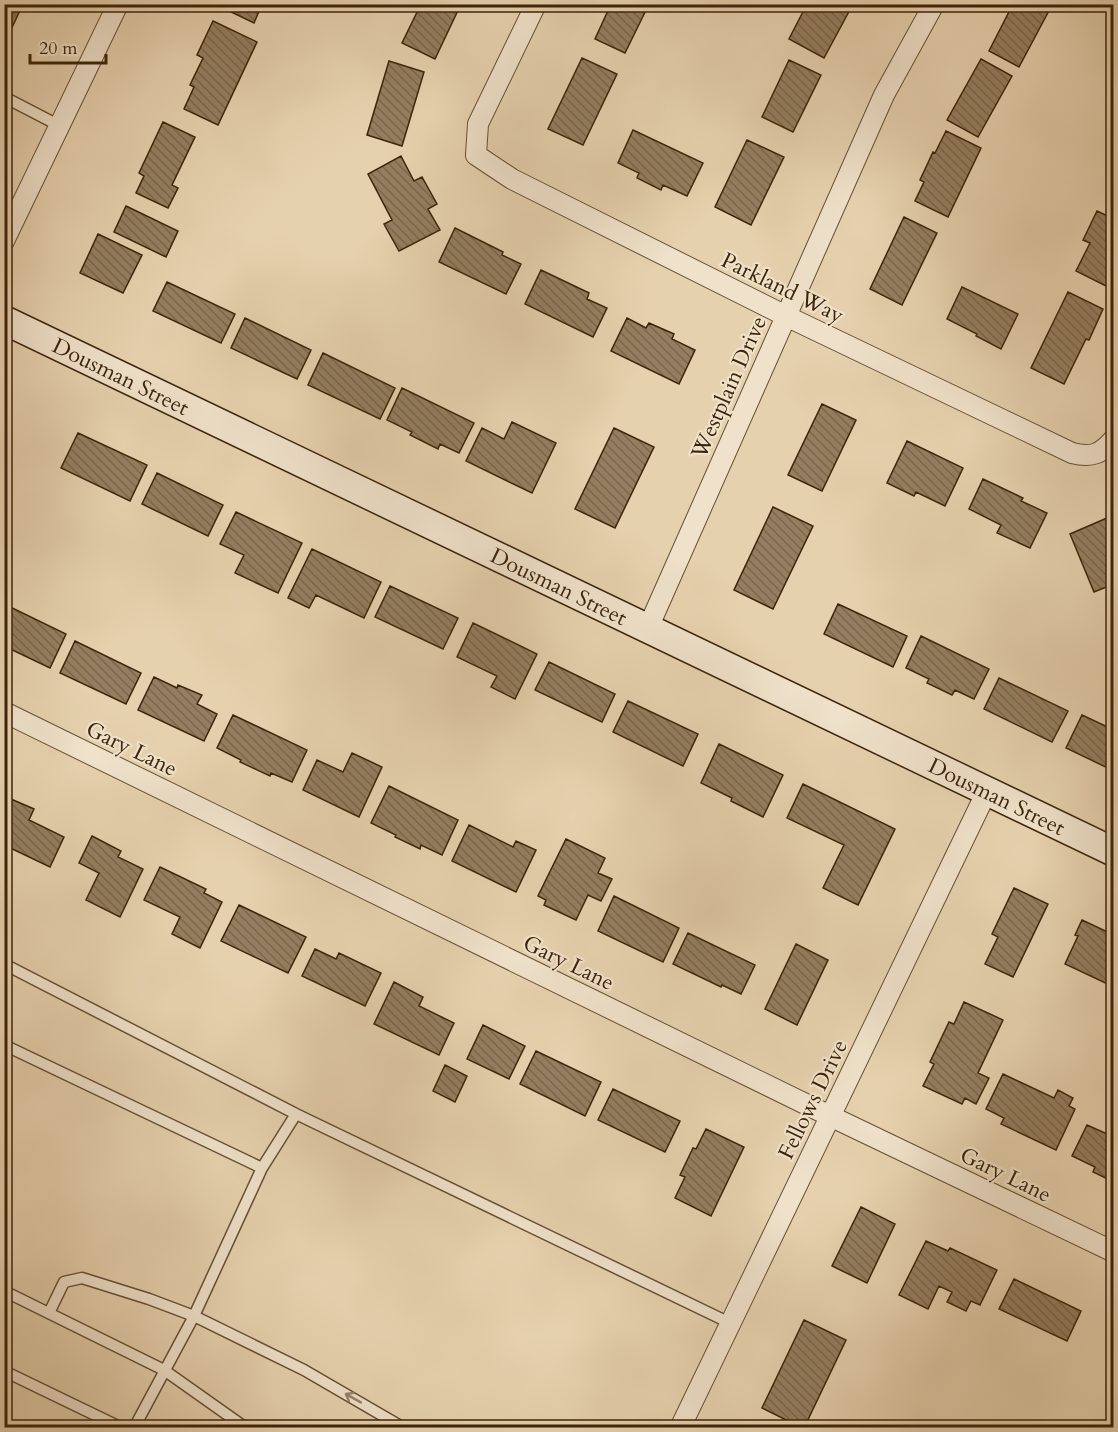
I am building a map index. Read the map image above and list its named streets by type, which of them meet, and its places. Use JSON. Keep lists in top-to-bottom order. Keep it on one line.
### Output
{"streets":{"street":["Parkland Way","Dousman Street","Westplain Drive","Gary Lane","Fellows Drive"]},"crossings":[["Parkland Way","Westplain Drive"],["Dousman Street","Westplain Drive"],["Dousman Street","Fellows Drive"],["Gary Lane","Fellows Drive"]],"scale_bar":"20 m"}
